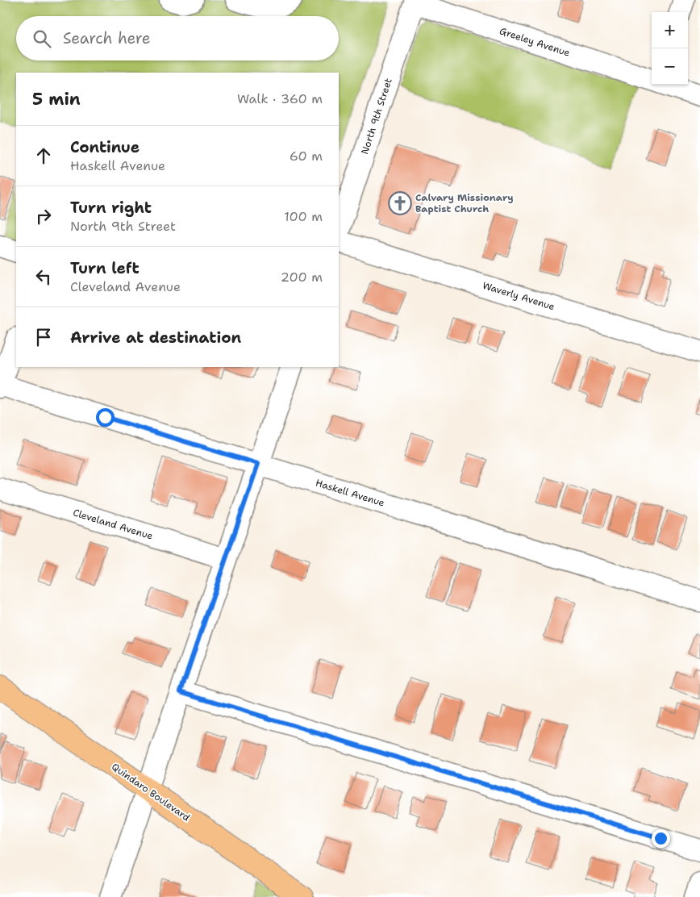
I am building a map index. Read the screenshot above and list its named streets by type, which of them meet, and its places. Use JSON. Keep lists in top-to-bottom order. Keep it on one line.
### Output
{"streets":{"main road":["Quindaro Boulevard"],"street":["Greeley Avenue","North 9th Street","Waverly Avenue","Haskell Avenue","Cleveland Avenue"]},"crossings":[["Greeley Avenue","North 9th Street"]],"places":{"church":["Calvary Missionary Baptist Church"]},"page":{"map_buttons":["+","−"],"search":"Search here","heading":["5 min","Walk · 360 m"],"list":[["Continue","Haskell Avenue","60 m"],["Turn right","North 9th Street","100 m"],["Turn left","Cleveland Avenue","200 m"],"Arrive at destination"]}}
